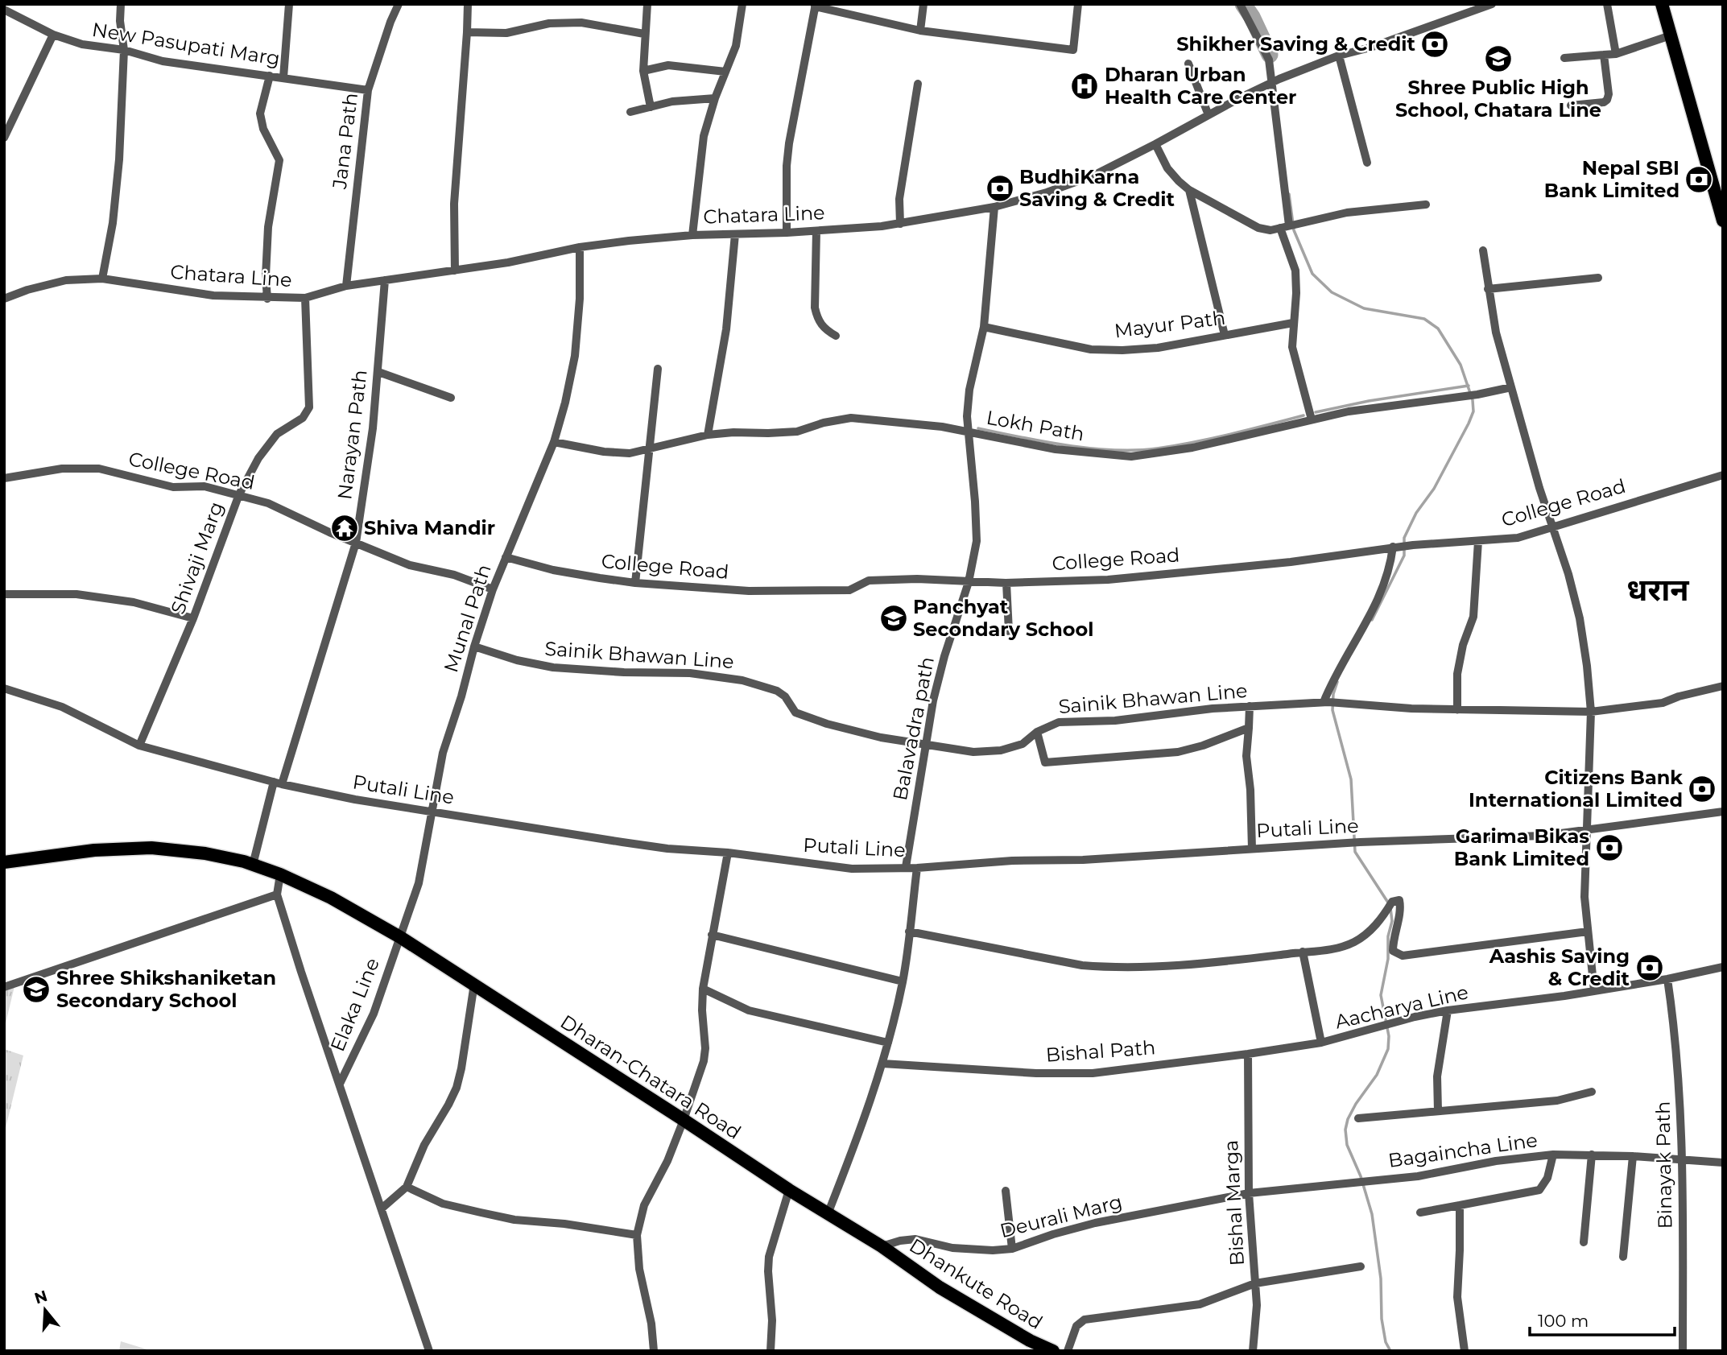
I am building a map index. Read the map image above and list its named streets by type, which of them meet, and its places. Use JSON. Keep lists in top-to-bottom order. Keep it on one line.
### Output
{"streets":{"main road":["Dharan-Chatara Road","Dhankute Road"],"street":["New Pasupati Marg","Jana Path","Chatara Line","Mayur Path","Lokh Path","Narayan Path","College Road","Shivaji Marg","Munal Path","Sainik Bhawan Line","Balavadra path","Putali Line","Elaka Line","Aacharya Line","Bishal Path","Bagaincha Line","Binayak Path","Bishal Marga","Deurali Marg"]},"crossings":[["New Pasupati Marg","Jana Path"],["Jana Path","Chatara Line"],["Chatara Line","Narayan Path"],["Chatara Line","Shivaji Marg"],["Chatara Line","Munal Path"],["Chatara Line","Balavadra path"],["Mayur Path","Balavadra path"],["Lokh Path","Munal Path"],["Lokh Path","Balavadra path"],["Narayan Path","College Road"],["Narayan Path","Putali Line"],["Narayan Path","Dharan-Chatara Road"],["College Road","Shivaji Marg"],["College Road","Munal Path"],["College Road","Balavadra path"],["Shivaji Marg","Putali Line"],["Munal Path","Sainik Bhawan Line"],["Munal Path","Putali Line"],["Munal Path","Elaka Line"],["Munal Path","Dharan-Chatara Road"],["Sainik Bhawan Line","Balavadra path"],["Balavadra path","Putali Line"],["Elaka Line","Dharan-Chatara Road"],["Aacharya Line","Bishal Path"],["Aacharya Line","Binayak Path"],["Bishal Path","Bishal Marga"],["Dharan-Chatara Road","Deurali Marg"],["Dharan-Chatara Road","Dhankute Road"],["Bagaincha Line","Binayak Path"],["Bagaincha Line","Bishal Marga"],["Bagaincha Line","Deurali Marg"],["Bishal Marga","Deurali Marg"],["Deurali Marg","Dhankute Road"]],"districts":["धरान"],"places":{"bank":["Shikher Saving & Credit","Nepal SBI Bank Limited","BudhiKarna Saving & Credit","Citizens Bank International Limited","Garima Bikas Bank Limited","Aashis Saving & Credit"],"school or university":["Shree Public High School, Chatara Line","Panchyat Secondary School","Shree Shikshaniketan Secondary School"],"hospital":["Dharan Urban Health Care Center"],"temple":["Shiva Mandir"]},"scale_bar":"100 m","north":"top"}
